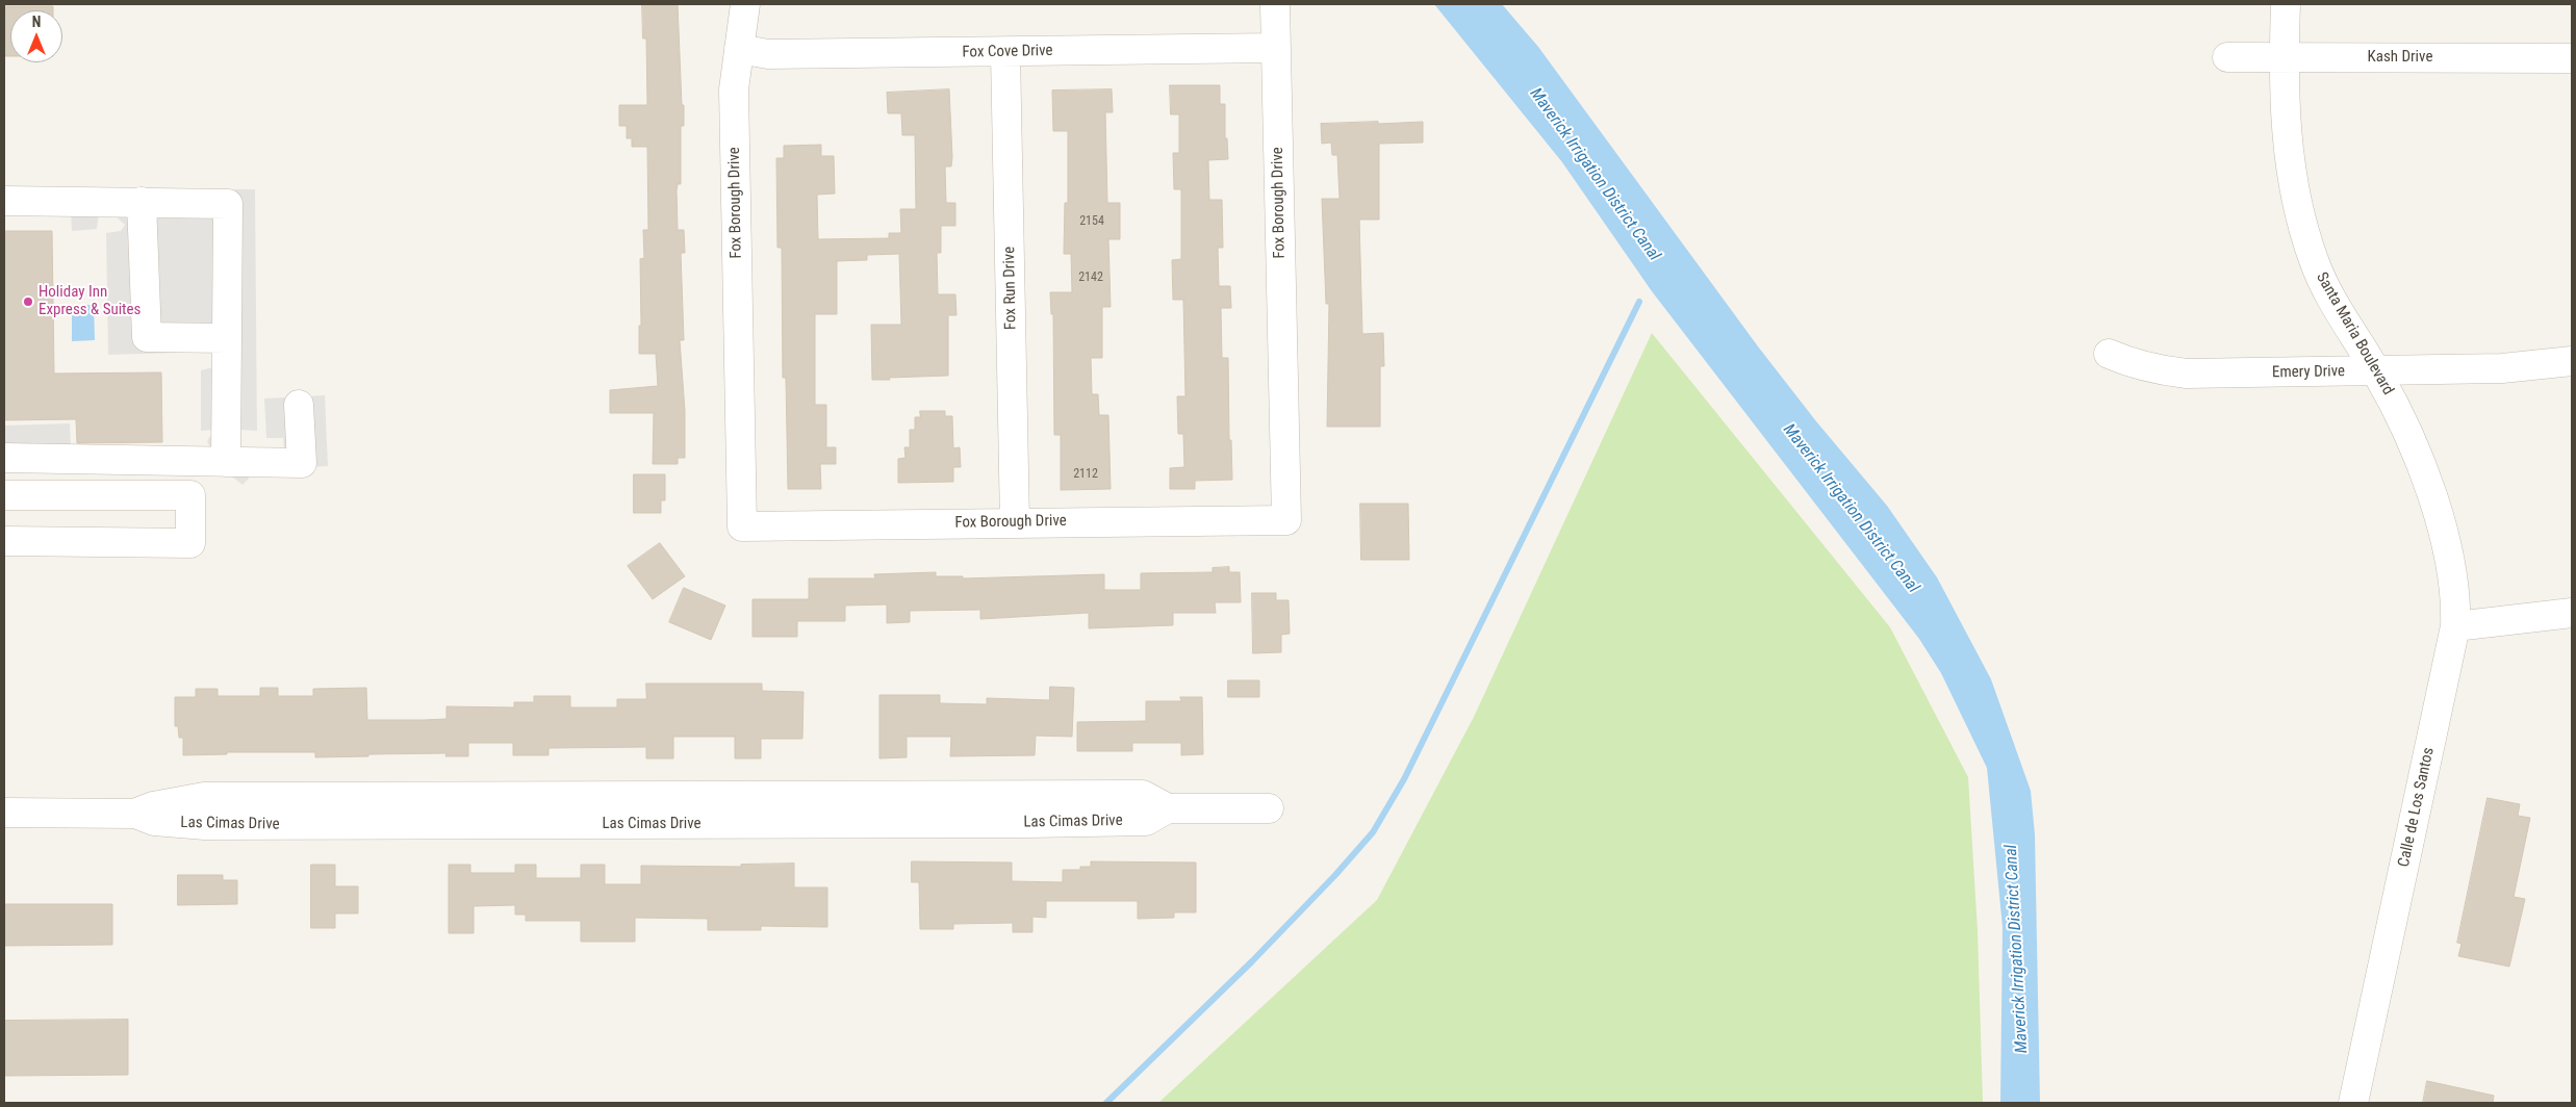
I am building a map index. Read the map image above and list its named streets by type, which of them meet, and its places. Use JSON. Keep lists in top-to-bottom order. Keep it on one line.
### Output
{"streets":{"street":["Fox Cove Drive","Kash Drive","Fox Borough Drive","Fox Run Drive","Santa Maria Boulevard","Emery Drive","Calle de Los Santos","Las Cimas Drive"]},"crossings":[["Fox Cove Drive","Fox Borough Drive"],["Fox Cove Drive","Fox Run Drive"],["Kash Drive","Santa Maria Boulevard"],["Fox Borough Drive","Fox Run Drive"],["Santa Maria Boulevard","Emery Drive"],["Santa Maria Boulevard","Calle de Los Santos"]],"water":["Maverick Irrigation District Canal"],"places":["Holiday Inn Express & Suites"],"house_numbers":["2154","2142","2112"],"north":"top"}
